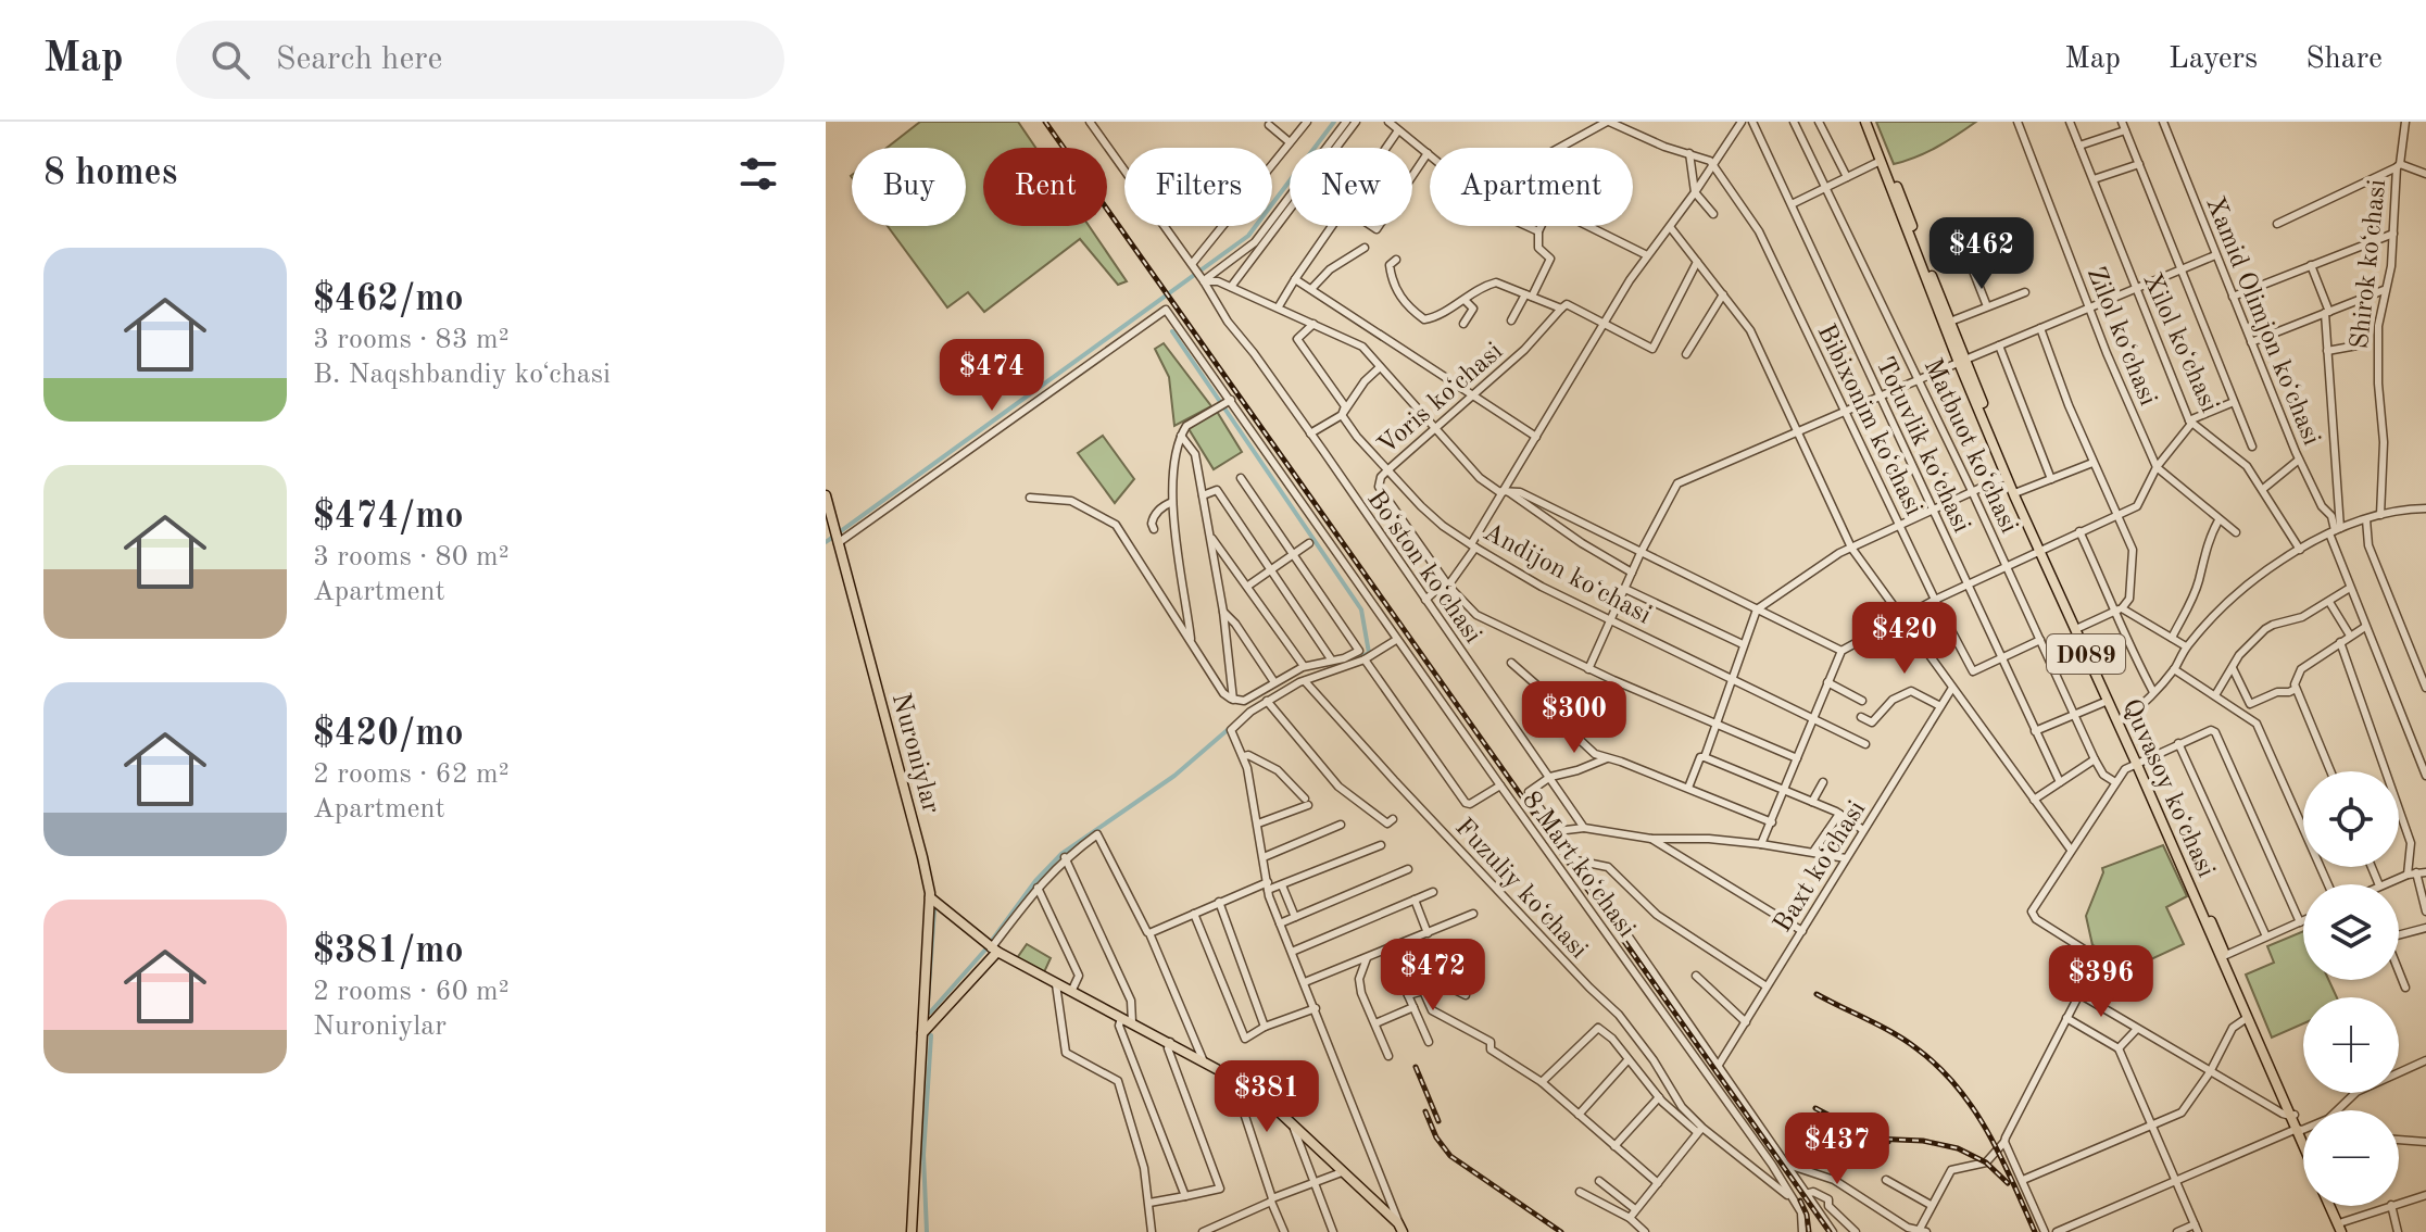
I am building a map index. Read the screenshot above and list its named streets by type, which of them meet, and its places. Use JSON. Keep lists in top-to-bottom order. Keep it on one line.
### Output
{"streets":{"main road":["D089","Nuroniylar","Quvasoy koʻchasi"],"street":["Shirok koʻchasi","Xamid Olimjon koʻchasi","Zilol koʻchasi","Xilol koʻchasi","Voris koʻchasi","Bibixonim koʻchasi","Totuvlik koʻchasi","Matbuot koʻchasi","Boʻston koʻchasi","Andijon koʻchasi","8 Mart koʻchasi","Baxt koʻchasi","Fuzuliy koʻchasi"]},"crossings":[["Voris koʻchasi","Andijon koʻchasi"],["Bibixonim koʻchasi","Totuvlik koʻchasi"],["Nuroniylar","8 Mart koʻchasi"],["8 Mart koʻchasi","Fuzuliy koʻchasi"]],"page":{"header":"Map","search":"Search here","nav":["Map","Layers","Share"],"heading":"8 homes","chip":["Buy","Rent","Filters","New","Apartment"],"price":["$462","$474","$420","$300","$472","$396","$381","$437"],"list":[{"name":"$462/mo","note":"3 rooms · 83 m² · B. Naqshbandiy koʻchasi"},{"name":"$474/mo","note":"3 rooms · 80 m² · Apartment"},{"name":"$420/mo","note":"2 rooms · 62 m² · Apartment"},{"name":"$381/mo","note":"2 rooms · 60 m² · Nuroniylar"}],"map_buttons":["+","−"]}}
